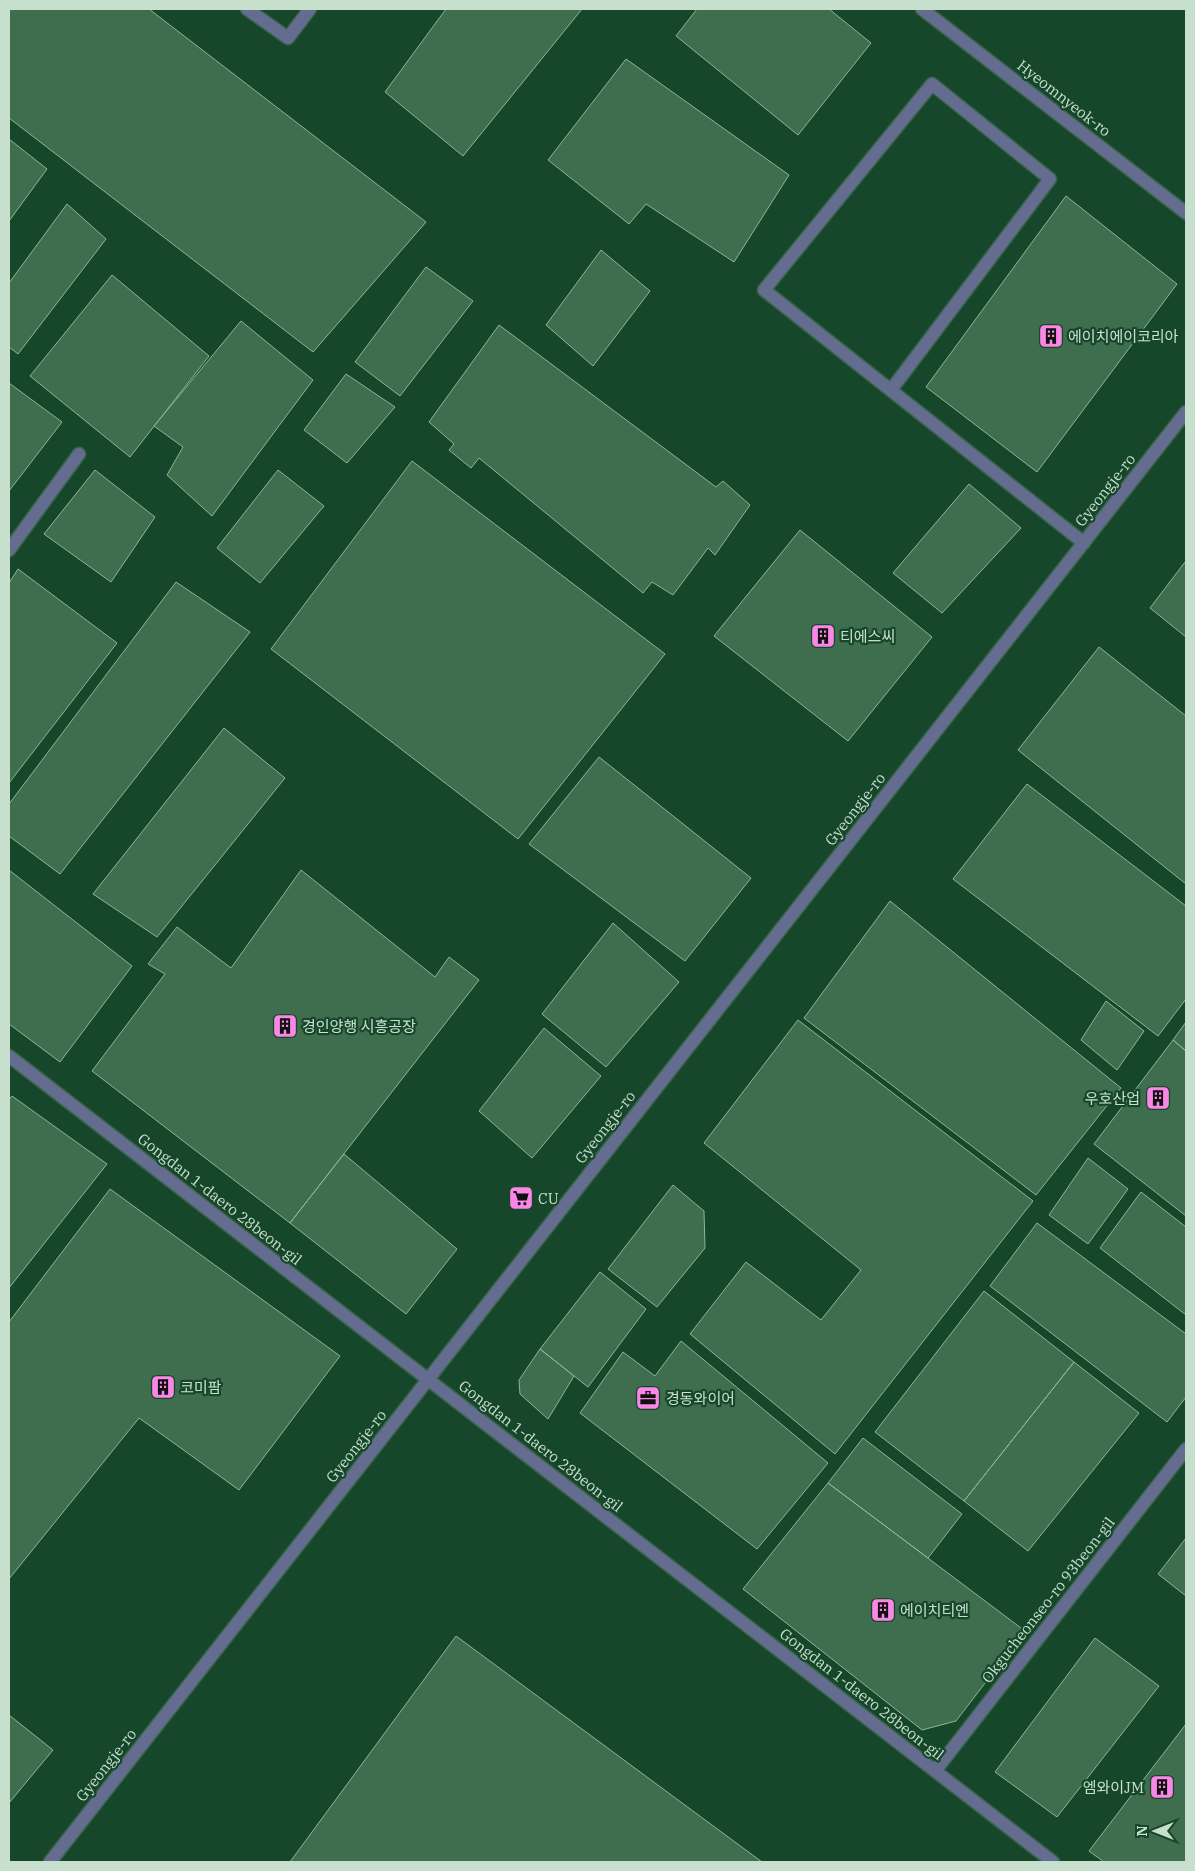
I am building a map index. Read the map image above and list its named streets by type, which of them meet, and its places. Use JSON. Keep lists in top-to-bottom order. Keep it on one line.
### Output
{"streets":{"street":["Hyeomnyeok-ro","Gyeongje-ro","Gongdan 1-daero 28beon-gil","Okgucheonseo-ro 93beon-gil"]},"crossings":[["Gyeongje-ro","Gongdan 1-daero 28beon-gil"],["Gongdan 1-daero 28beon-gil","Okgucheonseo-ro 93beon-gil"]],"places":{"building":["에이치에이코리아","티에스씨","경인양행 시흥공장","우호산업","코미팜","에이치티엔","엠와이JM"],"supermarket":["CU"],"office":["경동와이어"]},"north":"left"}
